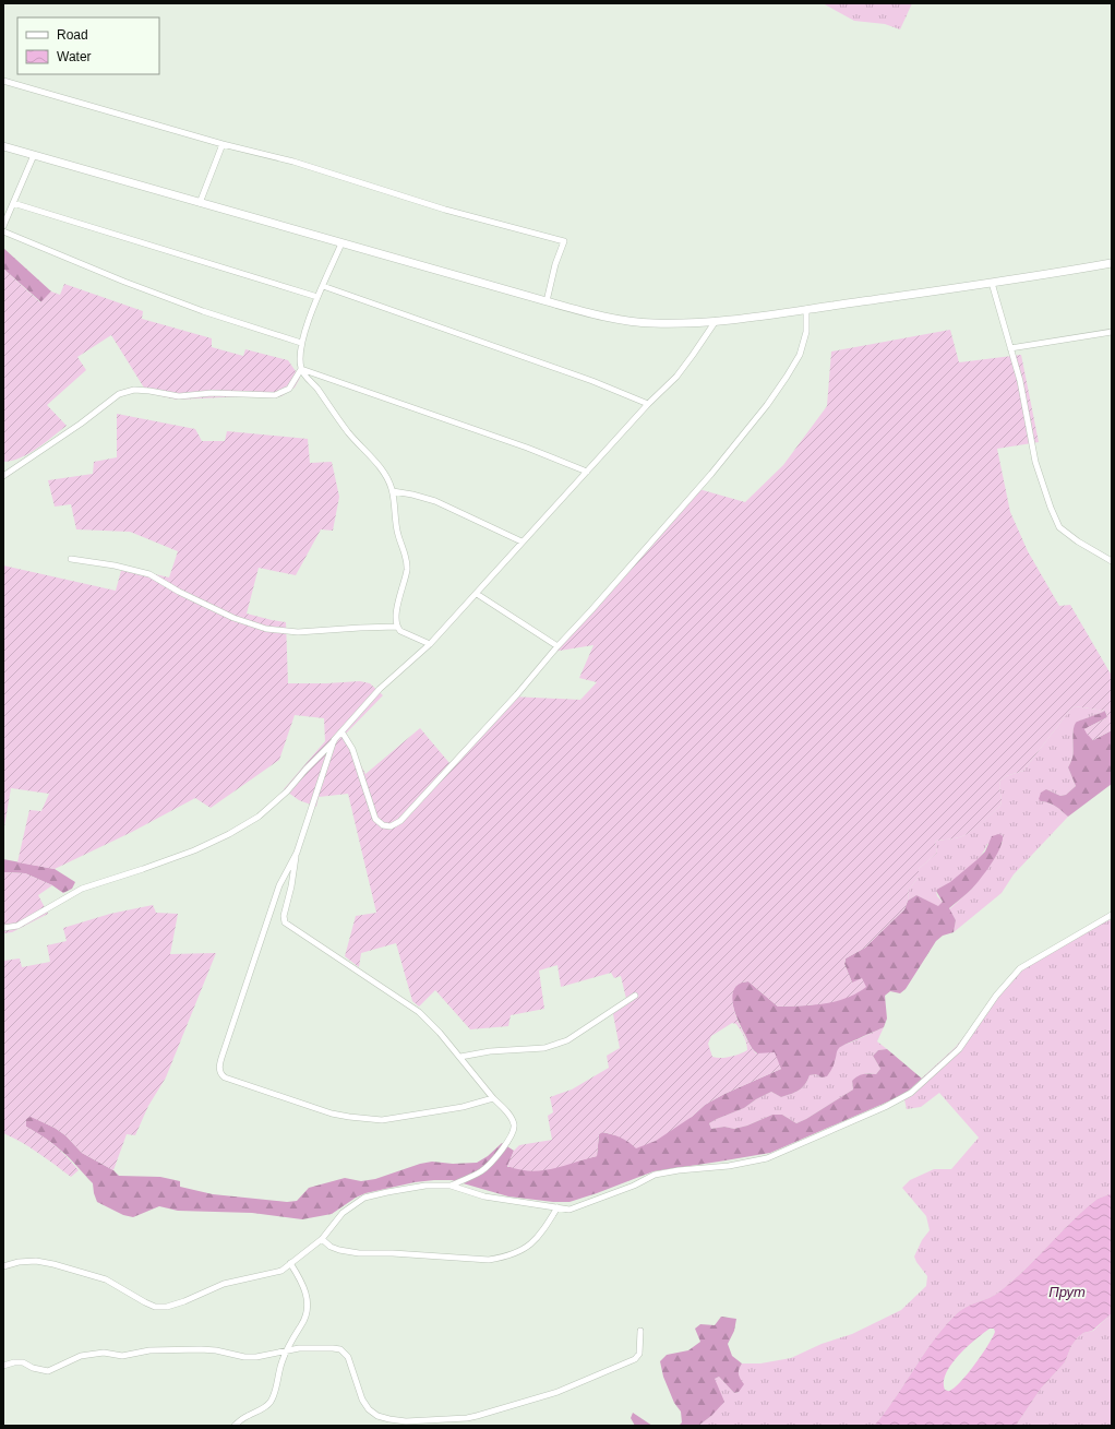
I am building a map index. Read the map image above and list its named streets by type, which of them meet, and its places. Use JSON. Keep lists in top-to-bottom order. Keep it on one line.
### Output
{"water":["Прут"],"legend":["Road","Water"]}
